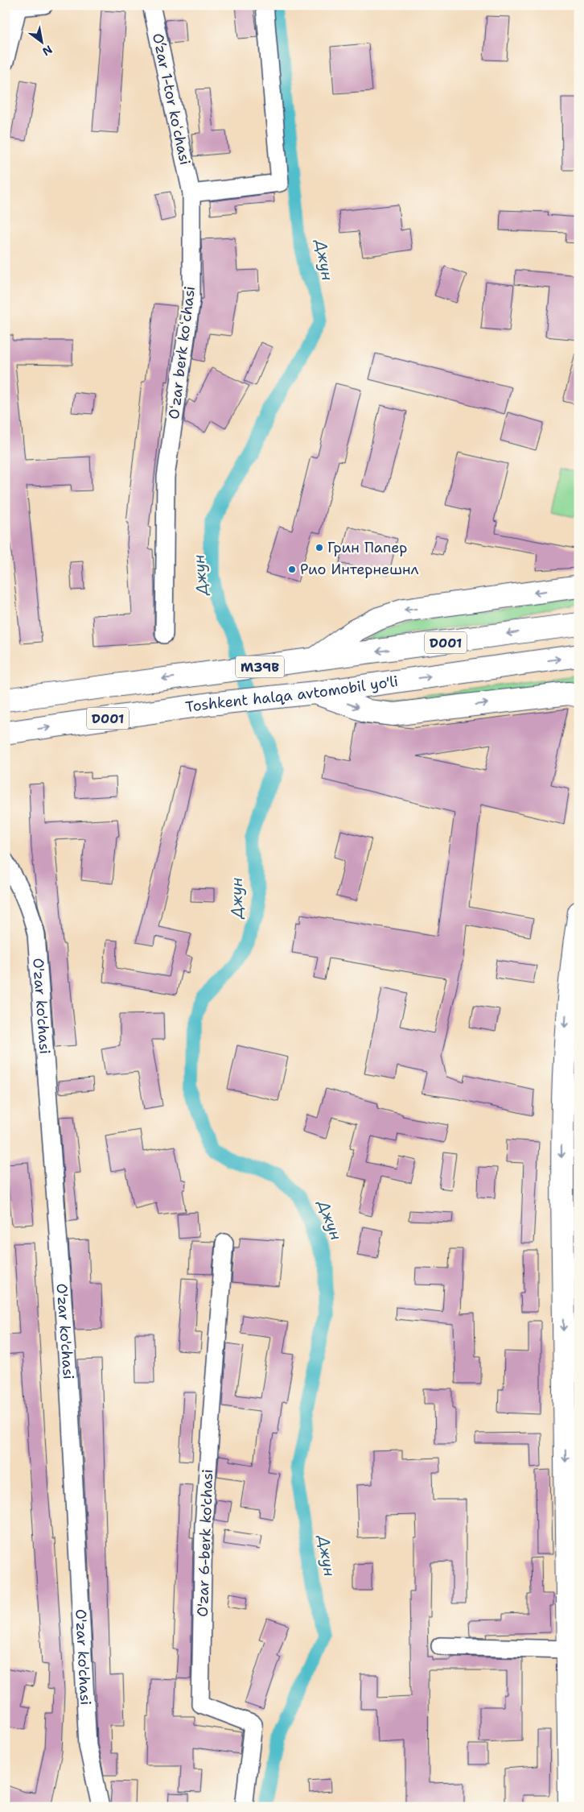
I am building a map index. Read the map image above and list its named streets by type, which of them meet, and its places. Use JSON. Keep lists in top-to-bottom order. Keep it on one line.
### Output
{"streets":{"main road":["D001","M39B","Toshkent halqa avtomobil yo'li"],"street":["O‘zar 1-tor koʻchasi","Oʻzar berk koʻchasi","O'zar ko'chasi","O'zar 6-berk ko'chasi"]},"crossings":[["O‘zar 1-tor koʻchasi","Oʻzar berk koʻchasi"],["D001","M39B"]],"water":["Джун"],"places":["Грин Папер","Рио Интернешнл"],"north":"bottom right"}
